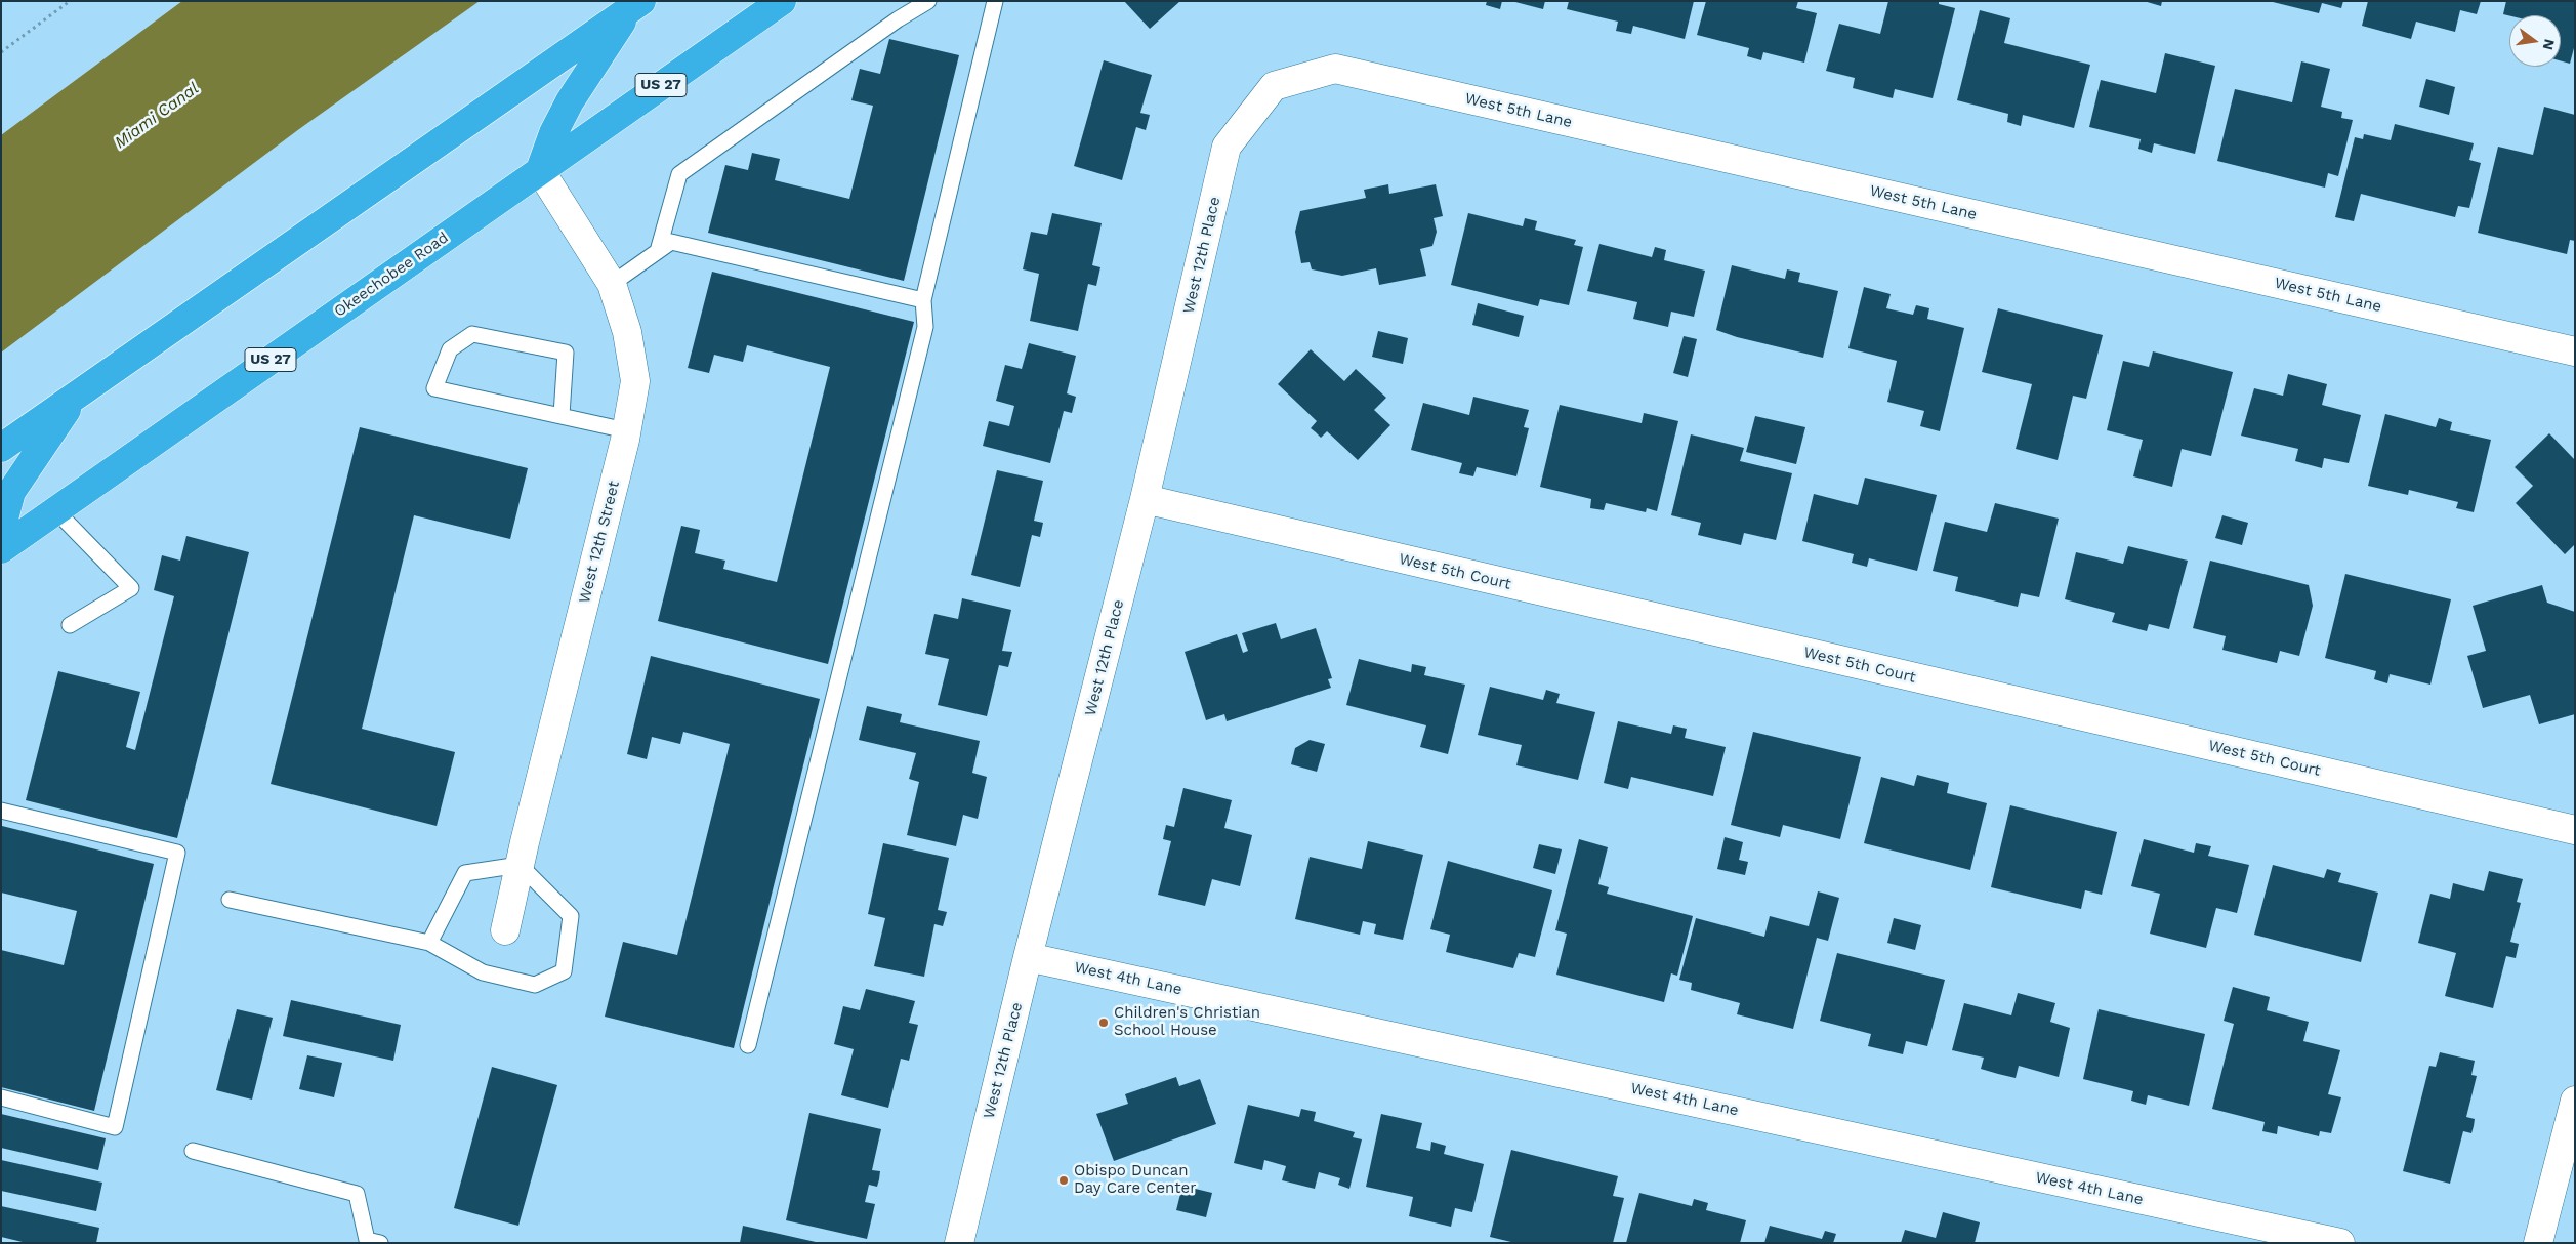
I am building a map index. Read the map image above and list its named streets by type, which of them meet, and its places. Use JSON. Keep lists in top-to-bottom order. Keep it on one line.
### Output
{"streets":{"highway":["US 27","Okeechobee Road"],"street":["West 5th Lane","West 12th Place","West 12th Street","West 5th Court","West 4th Lane"]},"crossings":[["West 5th Lane","West 12th Place"],["West 12th Place","West 5th Court"],["West 12th Place","West 4th Lane"],["Okeechobee Road","West 12th Street"]],"water":["Miami Canal"],"places":["Children's Christian School House","Obispo Duncan Day Care Center"],"north":"right"}
